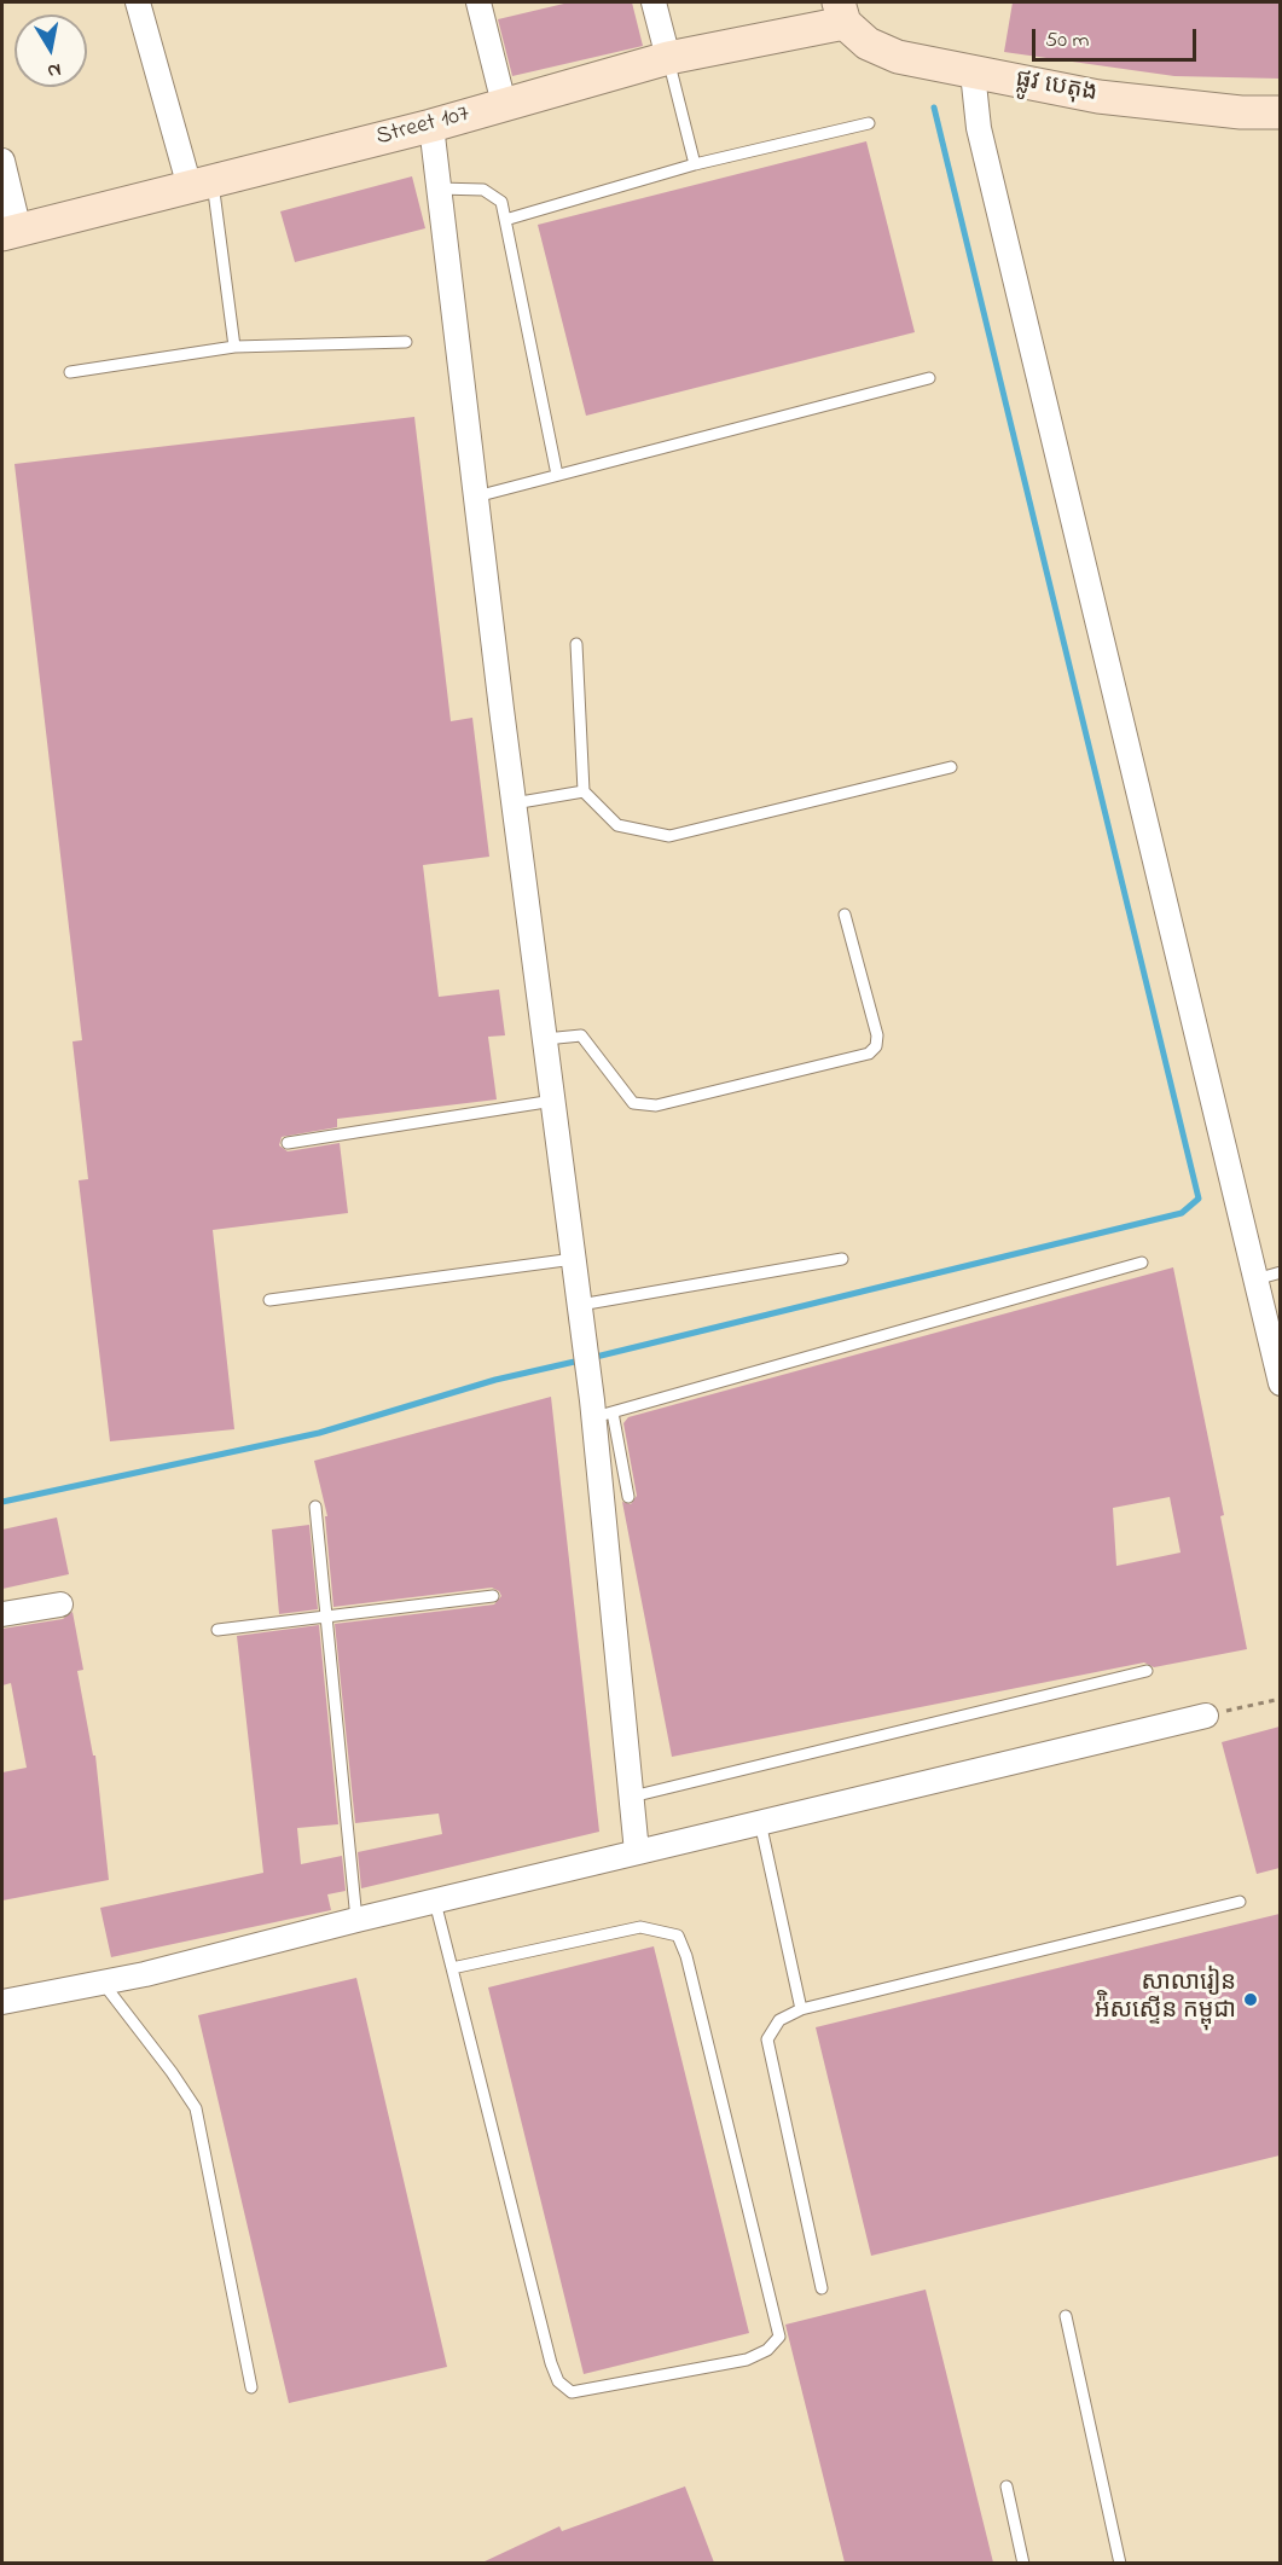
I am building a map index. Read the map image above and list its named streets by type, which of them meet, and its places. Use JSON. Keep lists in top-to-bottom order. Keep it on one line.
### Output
{"streets":{"street":["ផ្លូវ បេតុង","Street 107"]},"crossings":[["ផ្លូវ បេតុង","Street 107"]],"places":["សាលារៀន អ៉ិសស្ទើន កម្ពុជា"],"scale_bar":"50 m","north":"bottom"}
